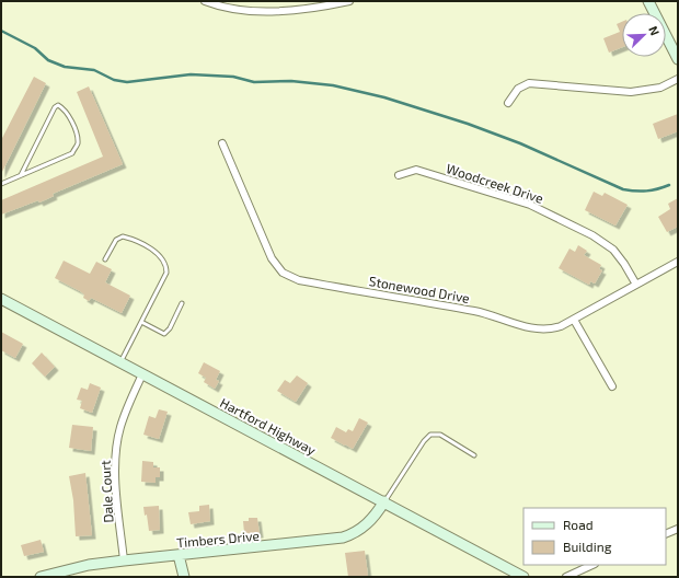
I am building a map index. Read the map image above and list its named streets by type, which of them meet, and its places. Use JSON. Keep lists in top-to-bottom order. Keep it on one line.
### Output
{"streets":{"main road":["Hartford Highway","Timbers Drive"],"street":["Woodcreek Drive","Stonewood Drive","Dale Court"]},"crossings":[["Woodcreek Drive","Stonewood Drive"],["Hartford Highway","Dale Court"],["Hartford Highway","Timbers Drive"],["Dale Court","Timbers Drive"]],"legend":["Road","Building"],"north":"top right"}
